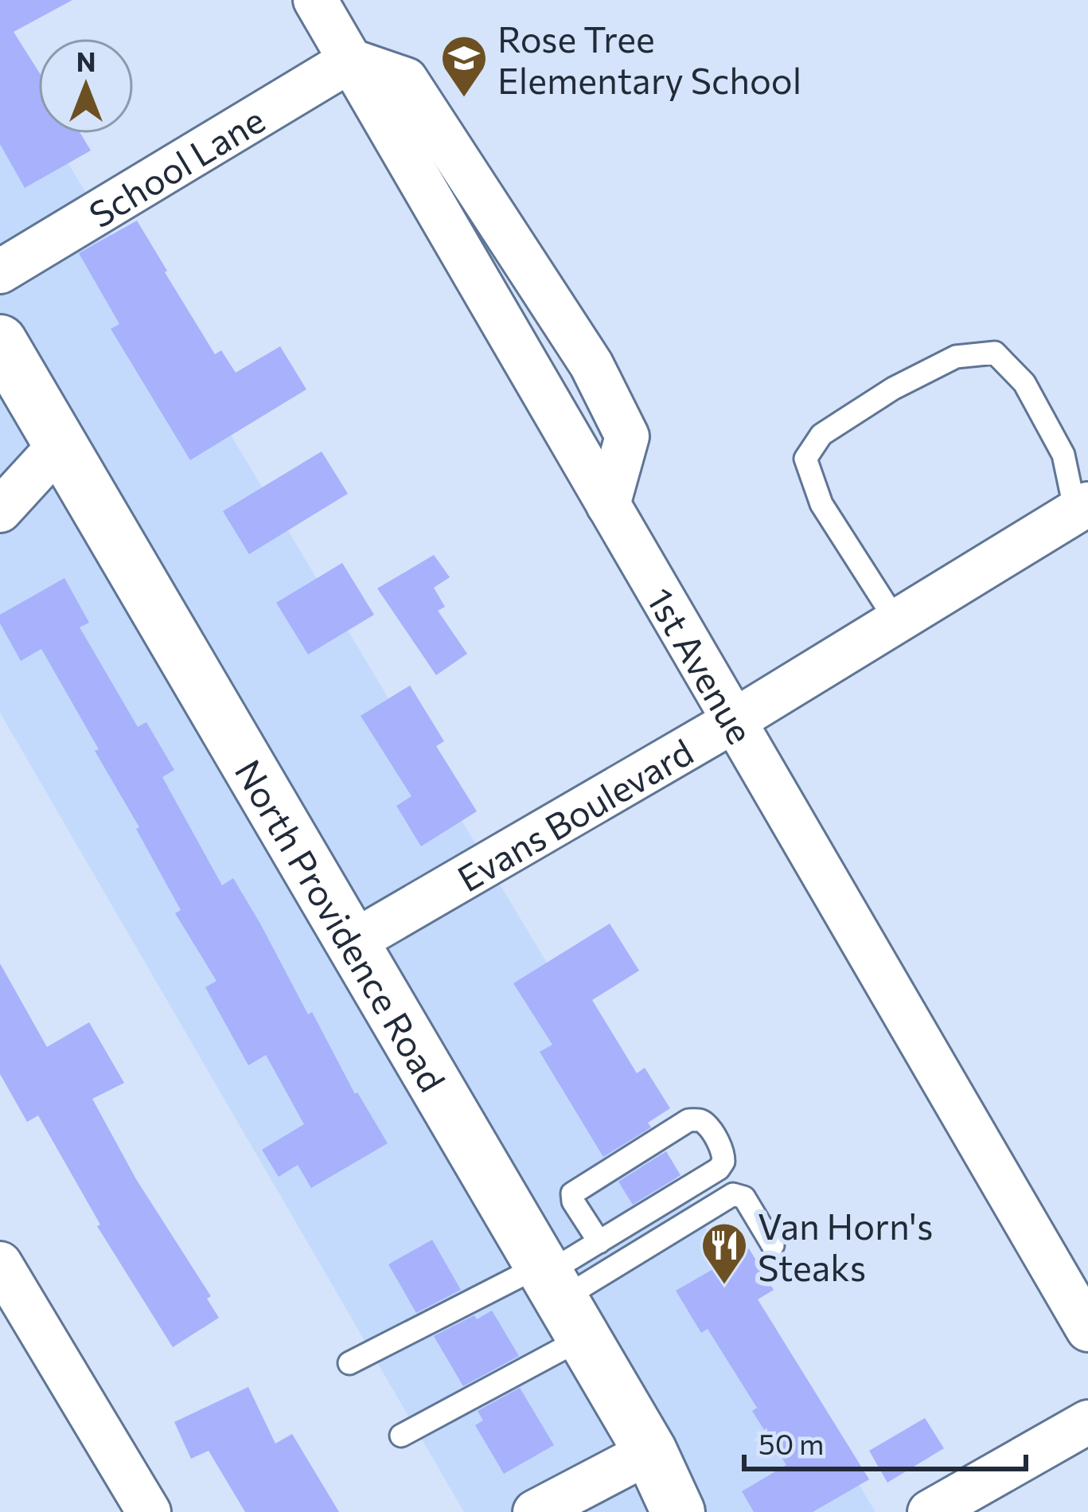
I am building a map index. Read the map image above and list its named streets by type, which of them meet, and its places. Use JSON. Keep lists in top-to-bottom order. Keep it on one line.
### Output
{"streets":{"main road":["North Providence Road"],"street":["School Lane","1st Avenue","Evans Boulevard"]},"crossings":[["School Lane","1st Avenue"],["1st Avenue","Evans Boulevard"],["Evans Boulevard","North Providence Road"]],"places":{"school or university":["Rose Tree Elementary School"],"restaurant":["Van Horn's Steaks"]},"scale_bar":"50 m","north":"top"}
